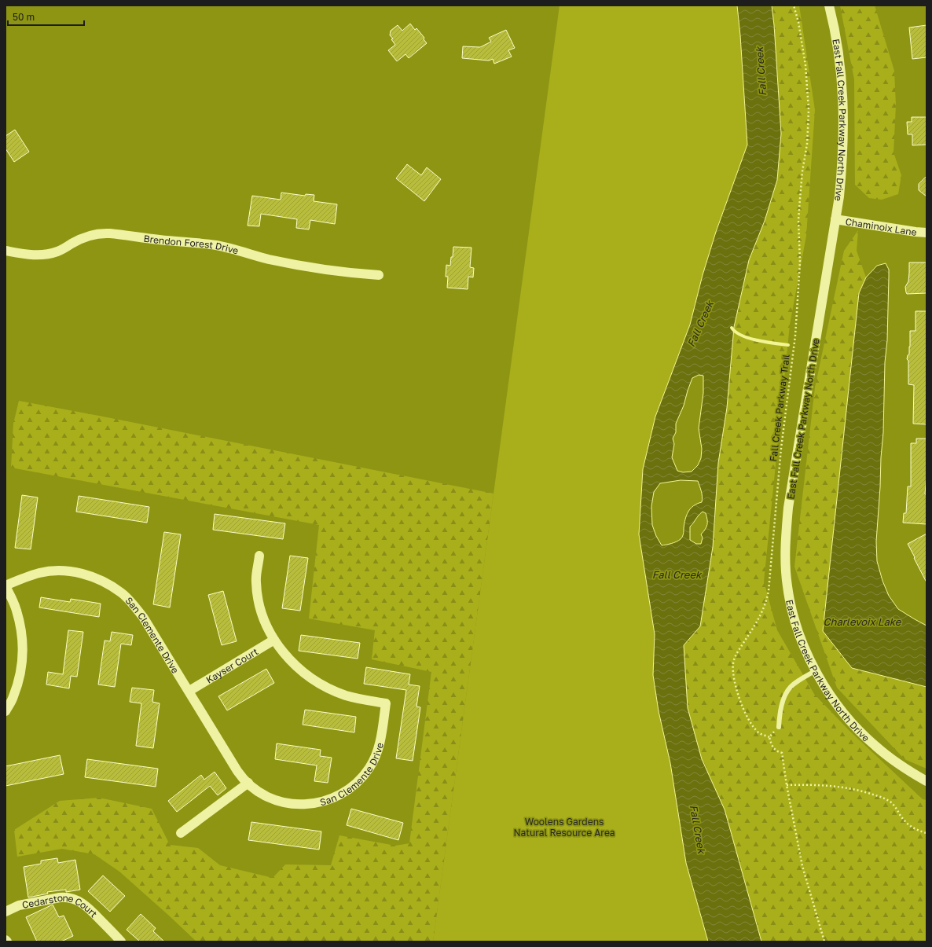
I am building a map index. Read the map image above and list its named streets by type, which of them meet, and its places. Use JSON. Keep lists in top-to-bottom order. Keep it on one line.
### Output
{"streets":{"street":["East Fall Creek Parkway North Drive","Chaminoix Lane","Brendon Forest Drive","San Clemente Drive","Kayser Court","Cedarstone Court"],"path":["Fall Creek Parkway Trail"]},"crossings":[["East Fall Creek Parkway North Drive","Chaminoix Lane"],["San Clemente Drive","Kayser Court"]],"water":["Fall Creek","Charlevoix Lake"],"parks":["Woolens Gardens Natural Resource Area"],"scale_bar":"50 m"}
